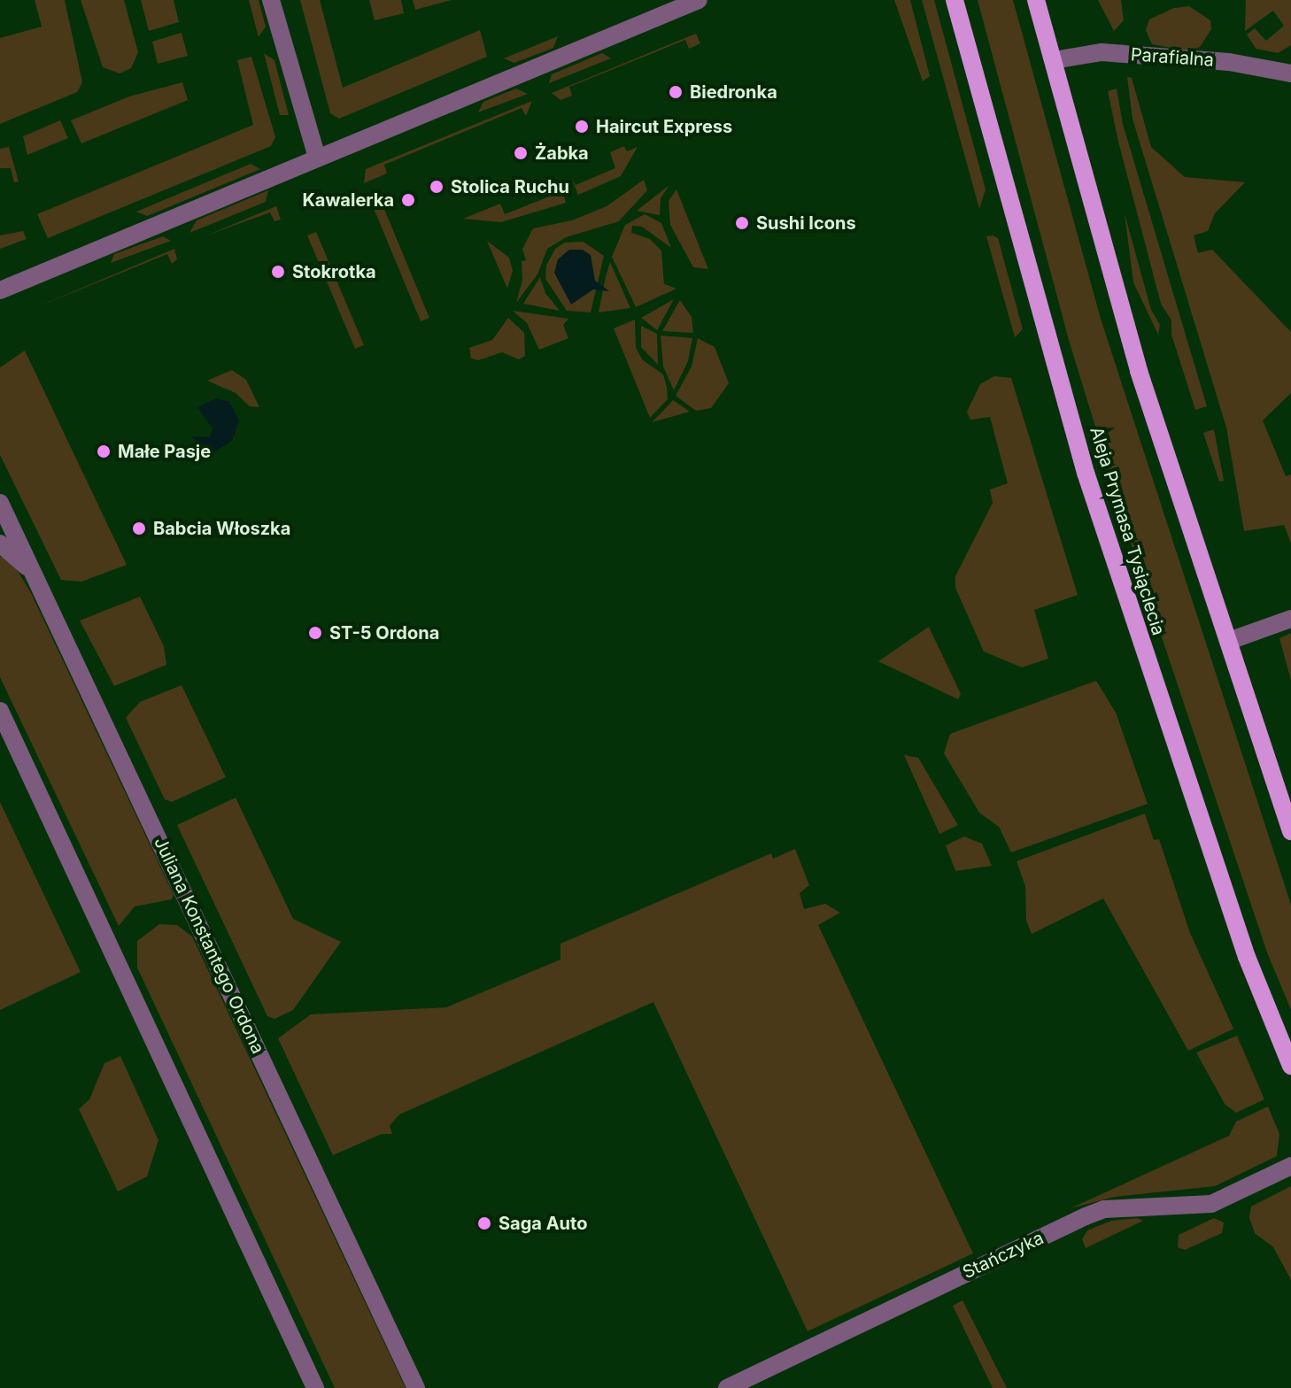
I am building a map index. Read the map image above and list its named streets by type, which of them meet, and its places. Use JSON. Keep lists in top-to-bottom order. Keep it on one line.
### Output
{"streets":{"main road":["Aleja Prymasa Tysiąclecia"],"street":["Parafialna","Juliana Konstantego Ordona","Stańczyka"]},"places":["Biedronka","Haircut Express","Żabka","Stolica Ruchu","Kawalerka","Sushi Icons","Stokrotka","Małe Pasje","Babcia Włoszka","ST-5 Ordona","Saga Auto"]}
